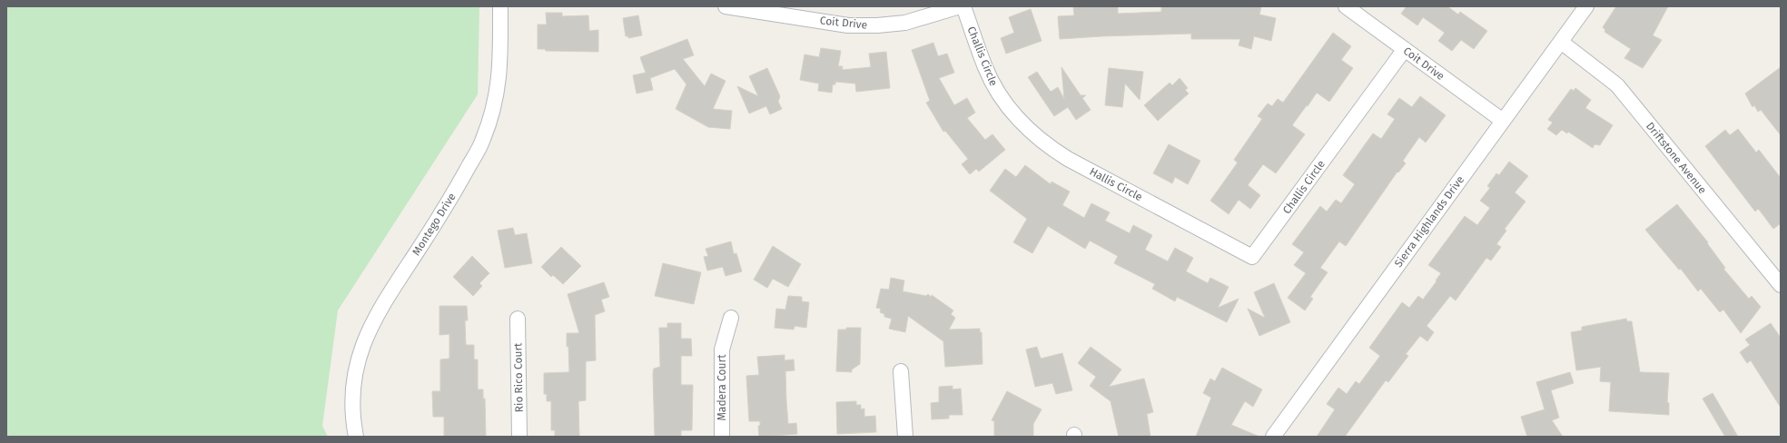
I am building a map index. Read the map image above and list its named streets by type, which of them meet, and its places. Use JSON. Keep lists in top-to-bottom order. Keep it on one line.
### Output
{"streets":{"street":["Coit Drive","Challis Circle","Driftstone Avenue","Hallis Circle","Sierra Highlands Drive","Montego Drive","Rio Rico Court","Madera Court"]},"crossings":[["Coit Drive","Challis Circle"],["Coit Drive","Sierra Highlands Drive"],["Challis Circle","Hallis Circle"],["Driftstone Avenue","Sierra Highlands Drive"]]}
